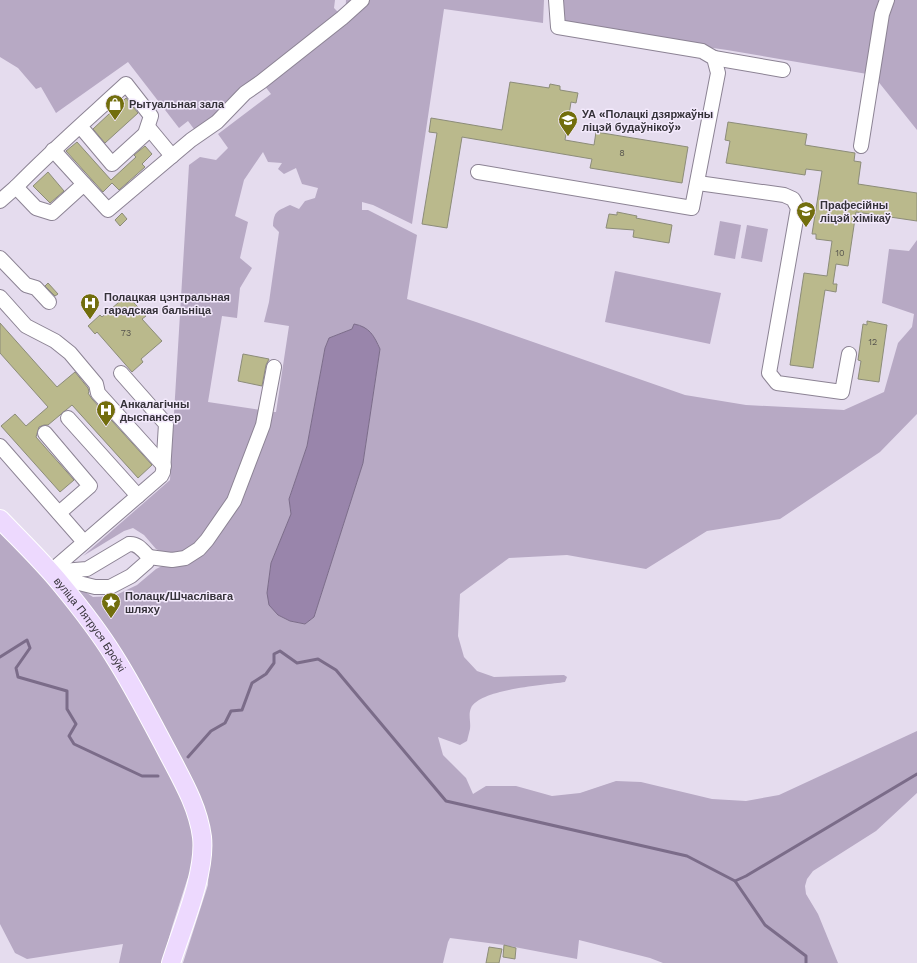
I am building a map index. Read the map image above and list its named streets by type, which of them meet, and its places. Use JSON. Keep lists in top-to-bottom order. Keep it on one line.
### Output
{"streets":{"main road":["вуліца Пятруся Броўкі"]},"places":{"shop":["Рытуальная зала"],"school or university":["УА «Полацкі дзяржаўны ліцэй будаўнікоў»","Прафесійны ліцэй хімікаў"],"hospital":["Полацкая цэнтральная гарадская бальніца","Анкалагічны дыспансер"],"place":["Полацк/Шчаслівага шляху"]},"house_numbers":["8","10","73","12"]}
